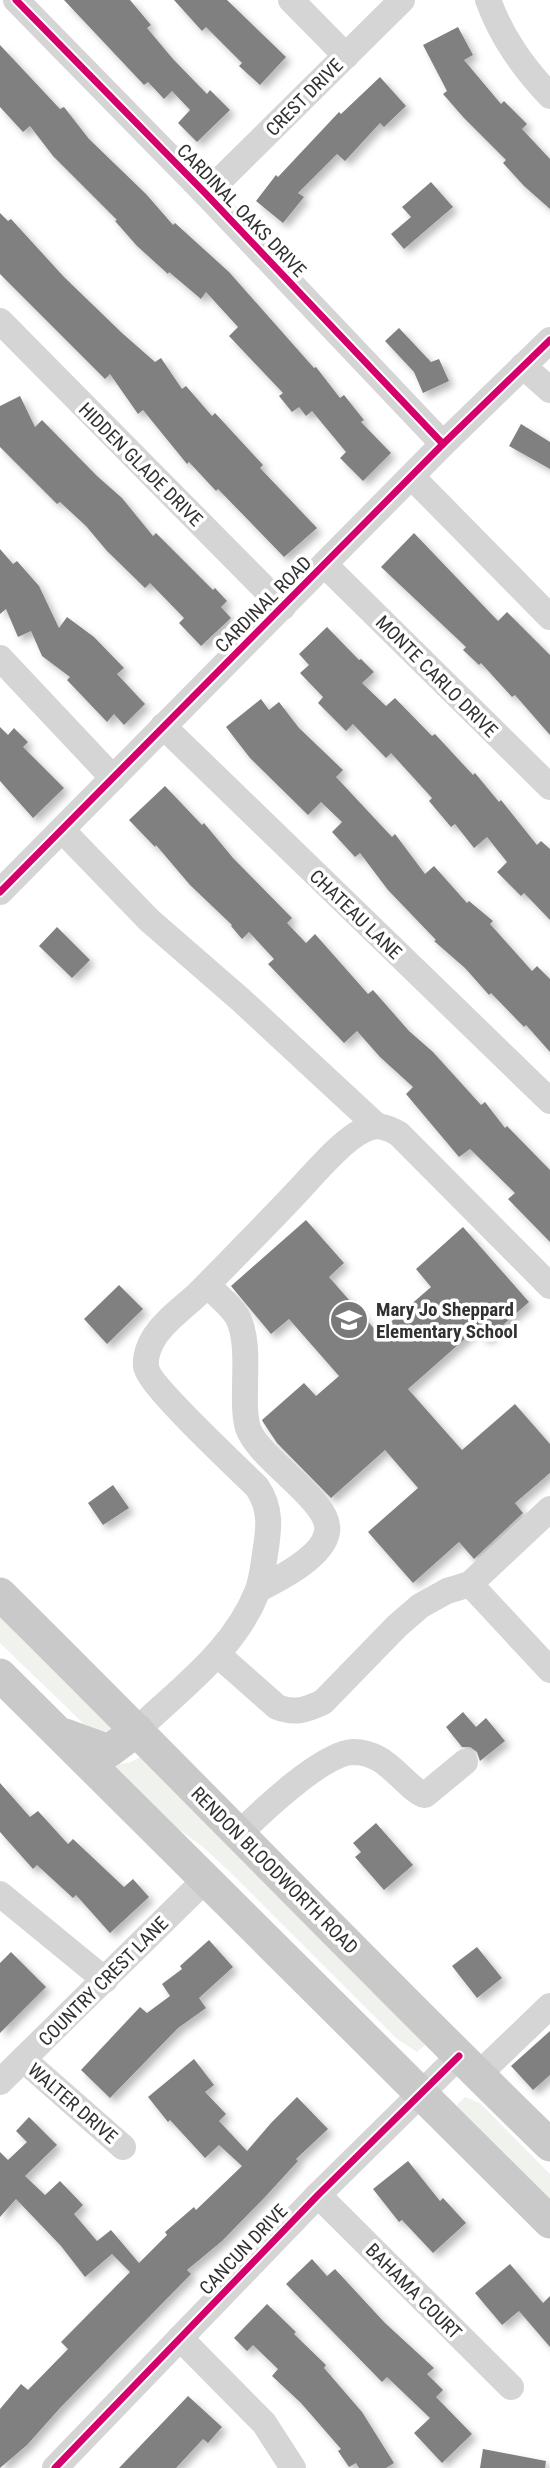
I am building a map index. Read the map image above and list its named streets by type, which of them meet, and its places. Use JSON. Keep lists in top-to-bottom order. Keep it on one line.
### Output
{"streets":{"main road":["RENDON BLOODWORTH ROAD"],"street":["CREST DRIVE","CARDINAL OAKS DRIVE","HIDDEN GLADE DRIVE","CARDINAL ROAD","MONTE CARLO DRIVE","CHATEAU LANE","COUNTRY CREST LANE","WALTER DRIVE","CANCUN DRIVE","BAHAMA COURT"]},"crossings":[["CREST DRIVE","CARDINAL OAKS DRIVE"],["CARDINAL OAKS DRIVE","CARDINAL ROAD"],["HIDDEN GLADE DRIVE","CARDINAL ROAD"],["CARDINAL ROAD","MONTE CARLO DRIVE"],["CARDINAL ROAD","CHATEAU LANE"],["RENDON BLOODWORTH ROAD","CANCUN DRIVE"],["COUNTRY CREST LANE","WALTER DRIVE"],["CANCUN DRIVE","BAHAMA COURT"]],"places":{"school or university":["Mary Jo Sheppard Elementary School"]}}
